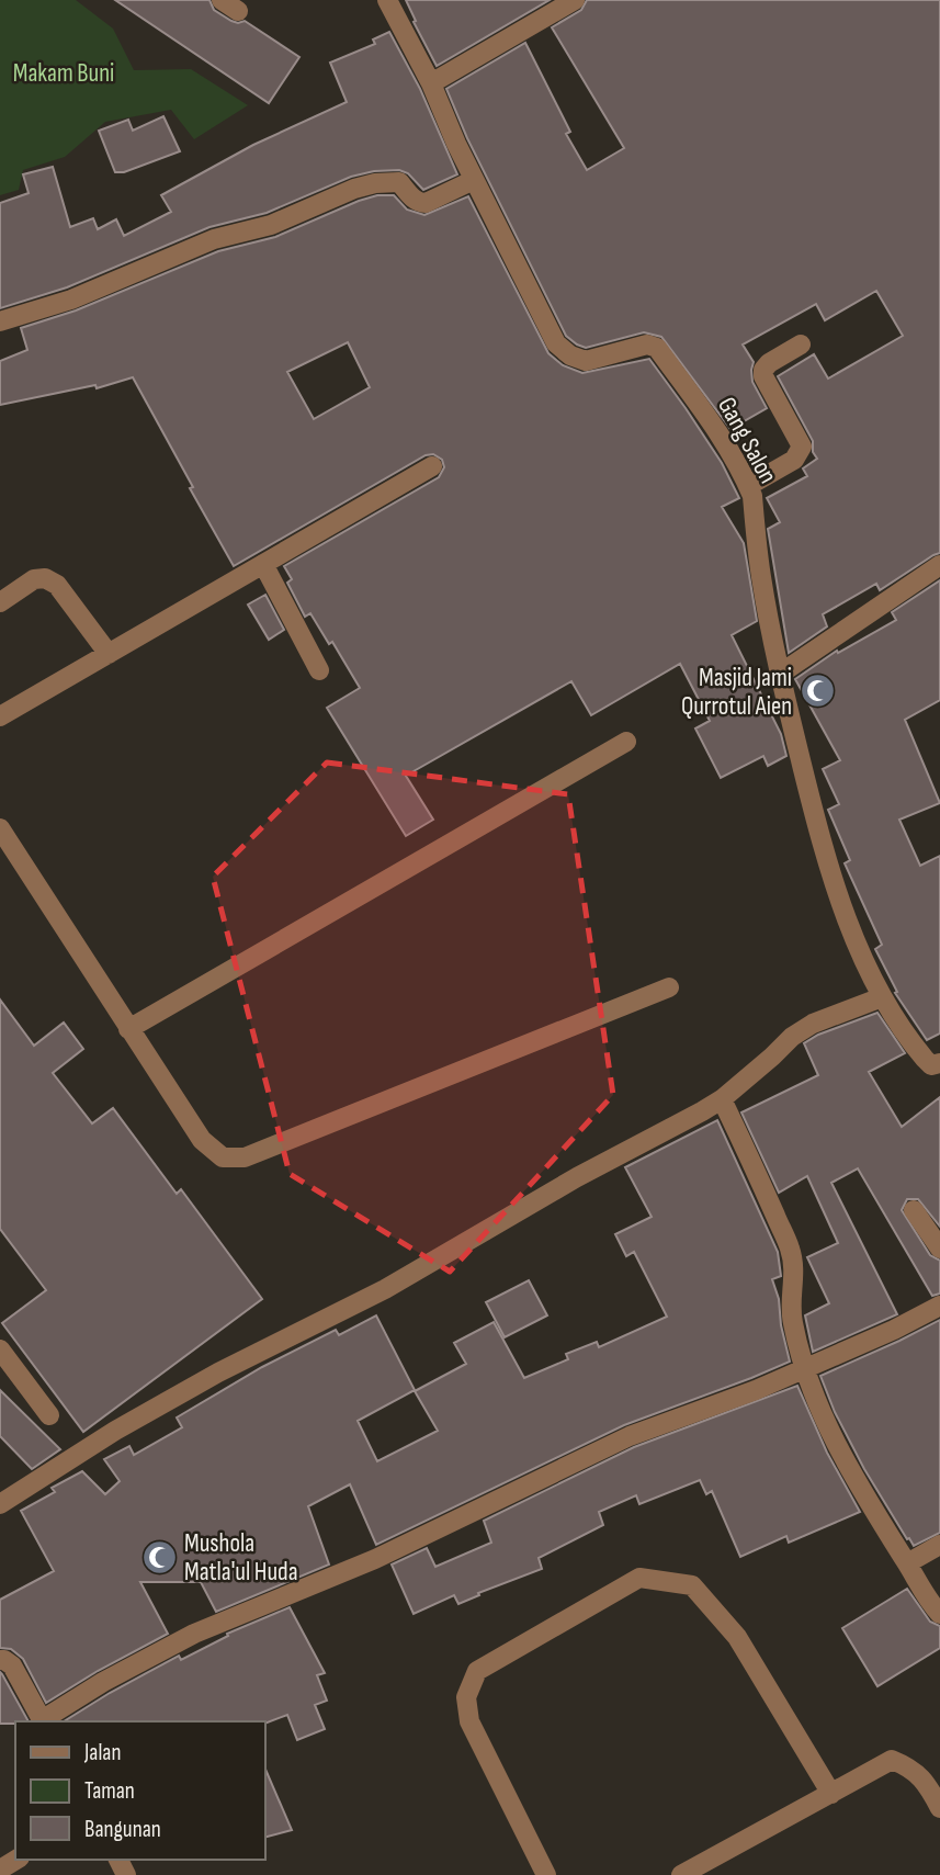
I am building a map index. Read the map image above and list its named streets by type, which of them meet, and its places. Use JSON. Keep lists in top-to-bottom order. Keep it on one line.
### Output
{"streets":{"street":["Gang Salon"]},"parks":["Makam Buni"],"places":{"mosque":["Masjid Jami Qurrotul Aien","Mushola Matla'ul Huda"]},"legend":["Jalan","Taman","Bangunan"]}
